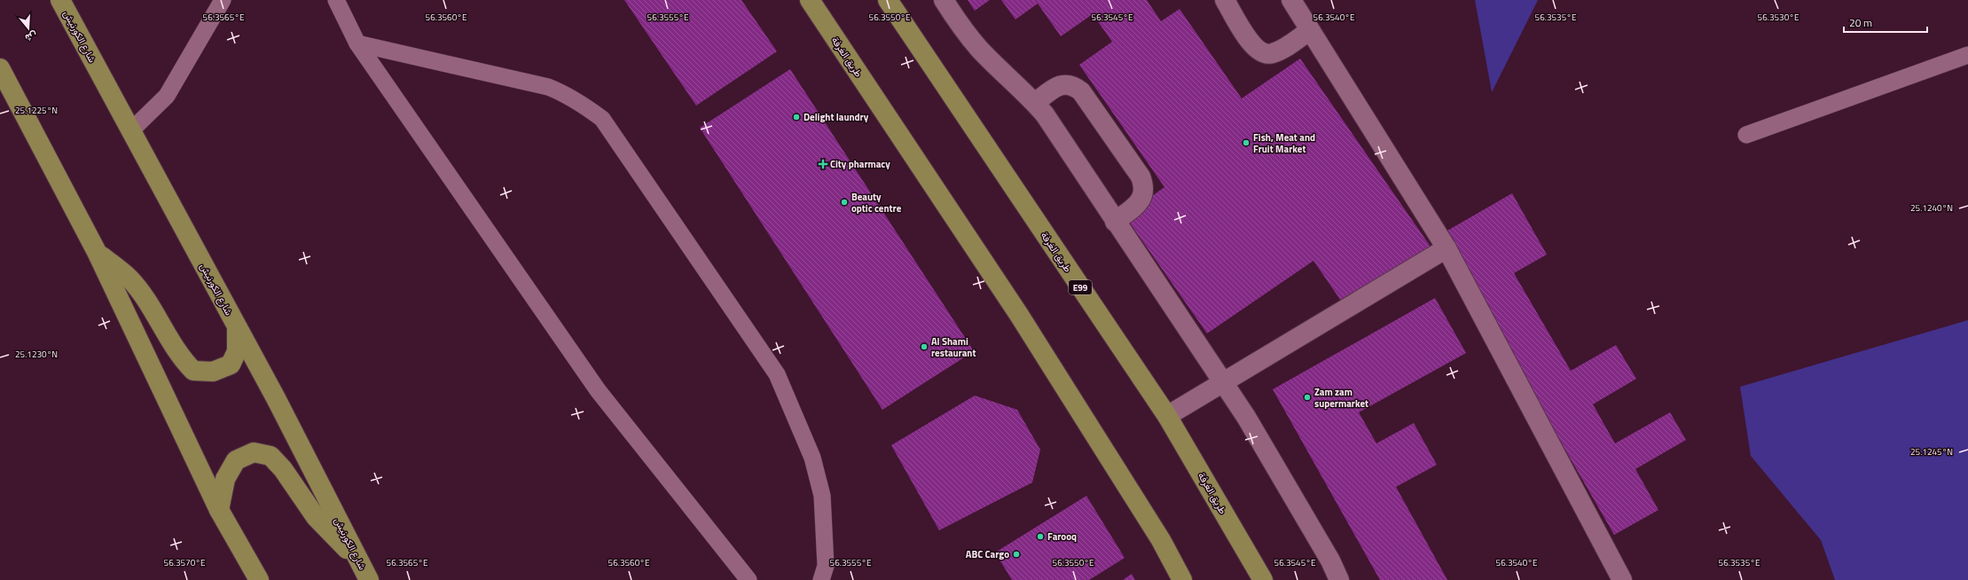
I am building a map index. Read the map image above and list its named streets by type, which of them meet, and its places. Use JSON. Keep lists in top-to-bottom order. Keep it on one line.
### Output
{"streets":{"highway":["شارع الكورنيش","طريق الغرفة","E99"]},"places":{"other":["Delight laundry","Fish, Meat and Fruit Market","Beauty optic centre","Al Shami restaurant","Zam zam supermarket","Farooq","ABC Cargo"],"health":["City pharmacy"]},"scale_bar":"20 m","north":"bottom","coordinates":["56.3565°E","56.3560°E","56.3555°E","56.3550°E","56.3545°E","56.3540°E","56.3535°E","56.3530°E","25.1225°N","25.1240°N","25.1230°N","25.1245°N","56.3570°E"]}
